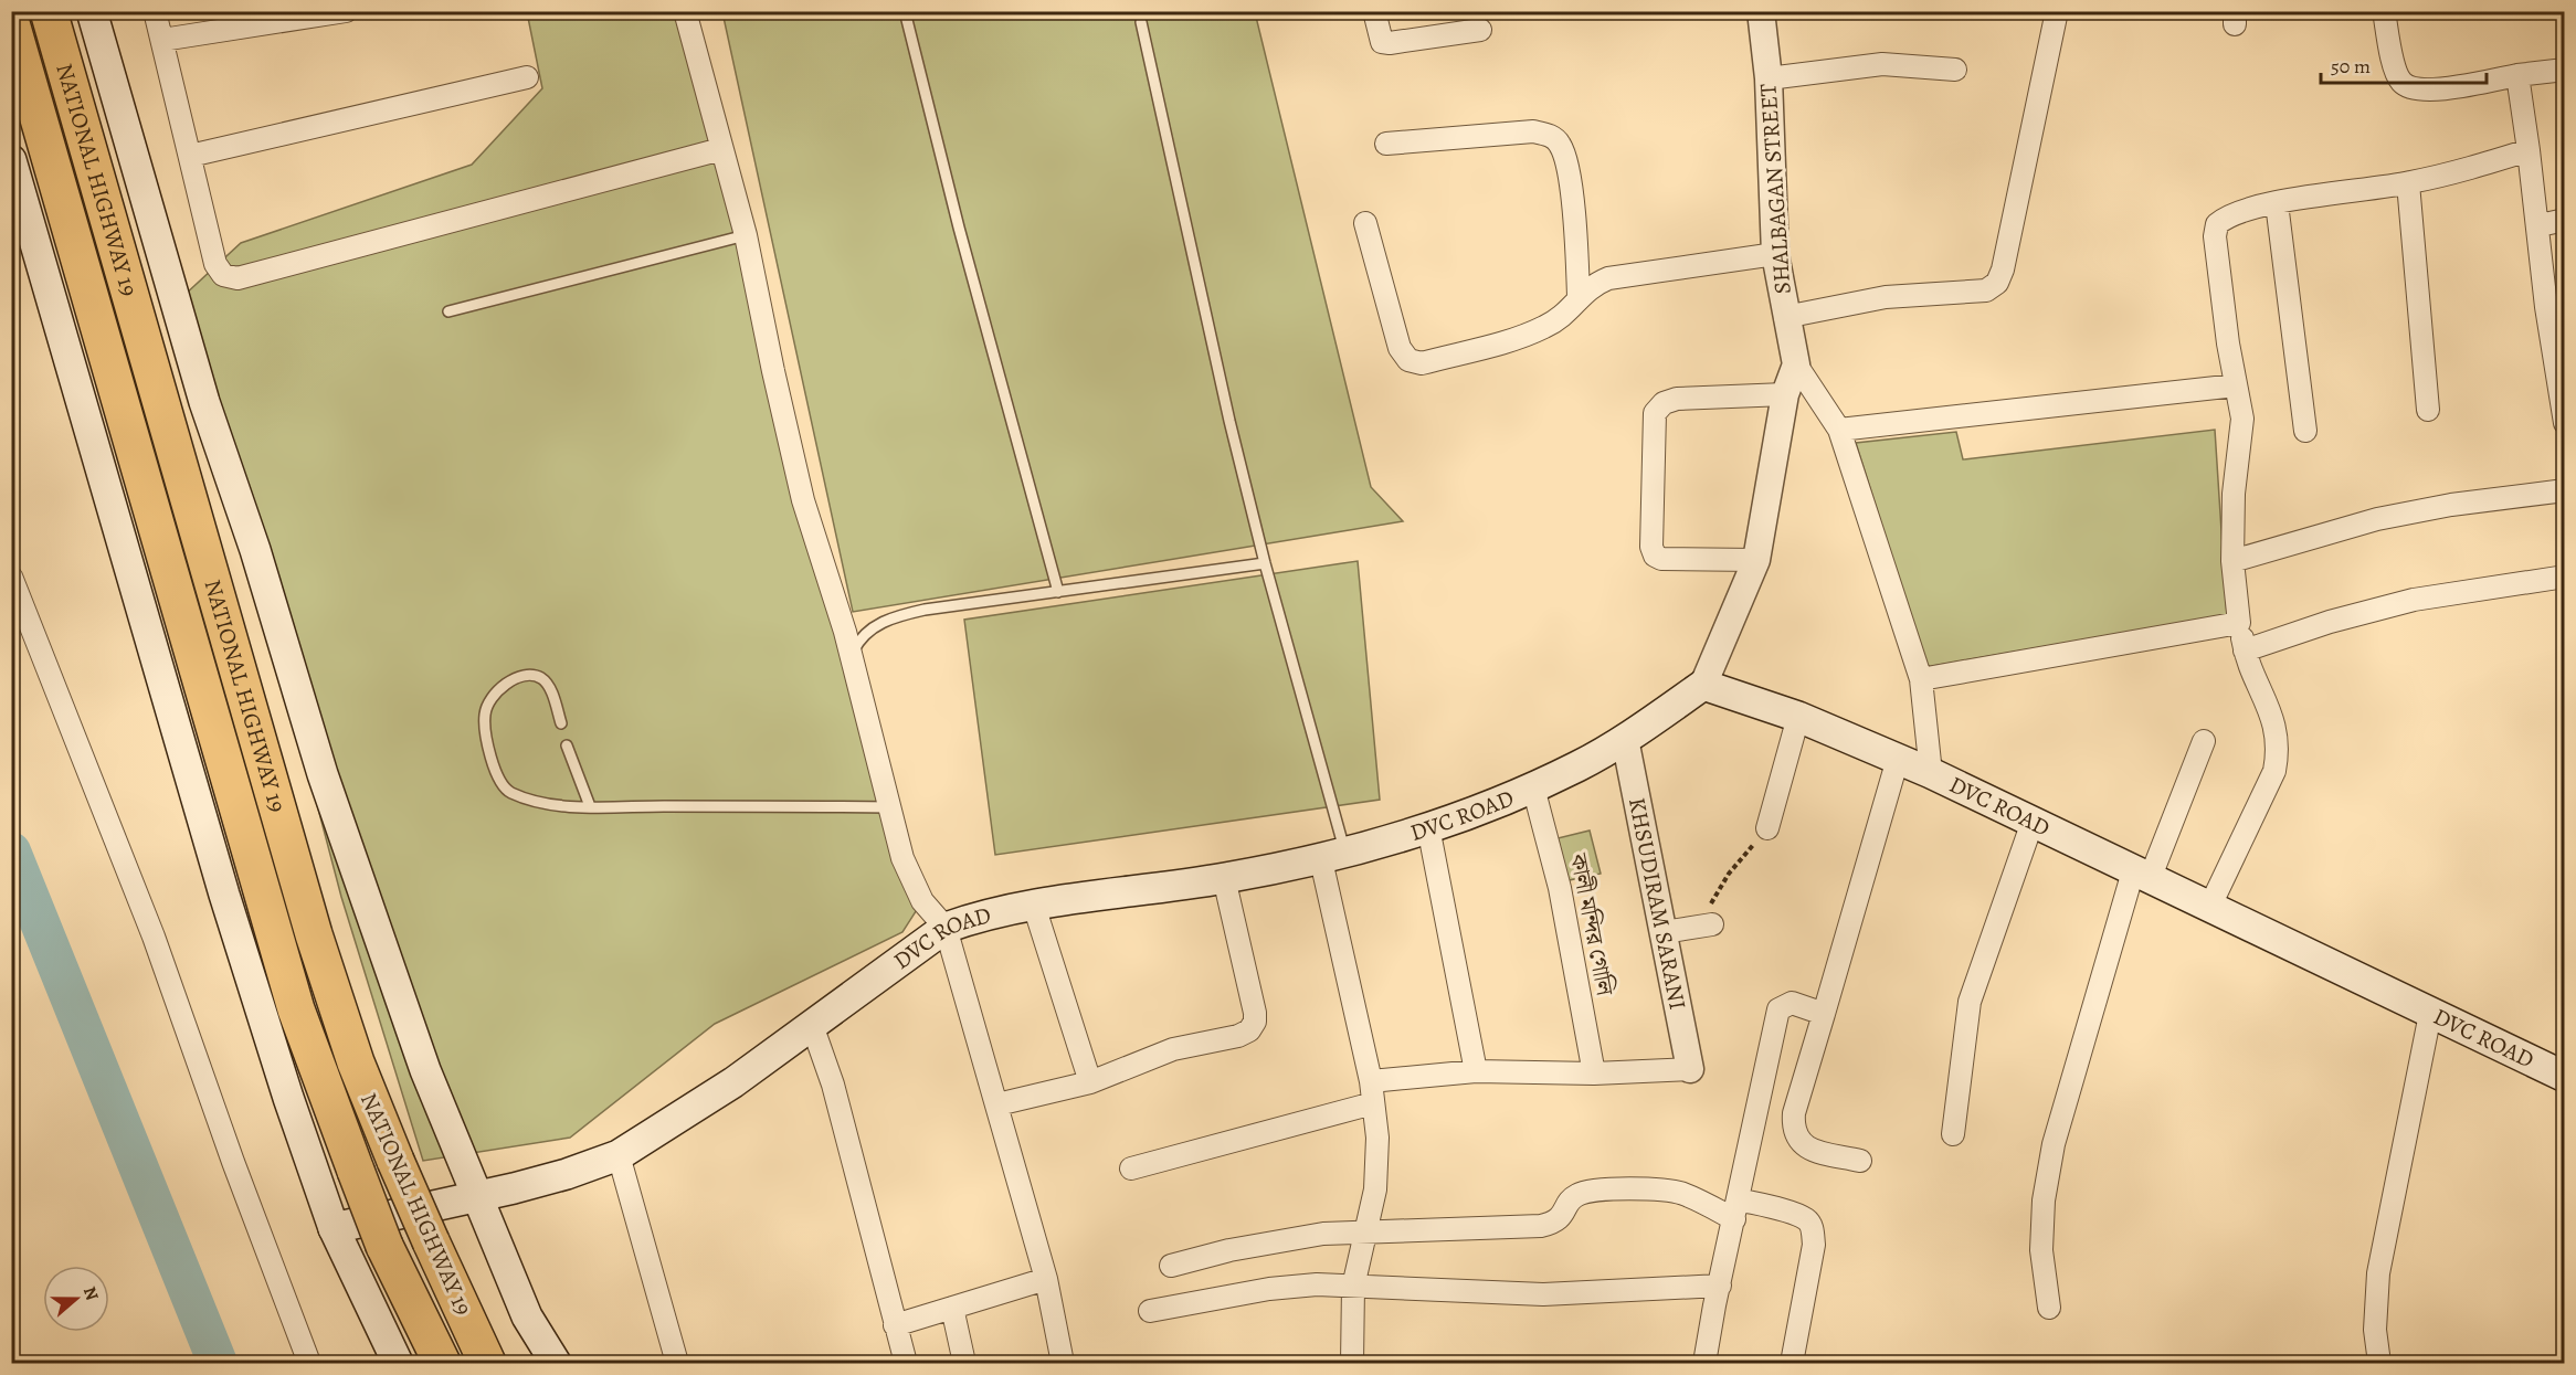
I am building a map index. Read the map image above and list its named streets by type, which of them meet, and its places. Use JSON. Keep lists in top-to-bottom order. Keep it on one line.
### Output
{"streets":{"highway":["NATIONAL HIGHWAY 19"],"main road":["DVC ROAD"],"street":["SHALBAGAN STREET","KHSUDIRAM SARANI","কালী মন্দির গোলি"]},"crossings":[["DVC ROAD","KHSUDIRAM SARANI"],["DVC ROAD","কালী মন্দির গোলি"]],"scale_bar":"50 m","north":"right"}
